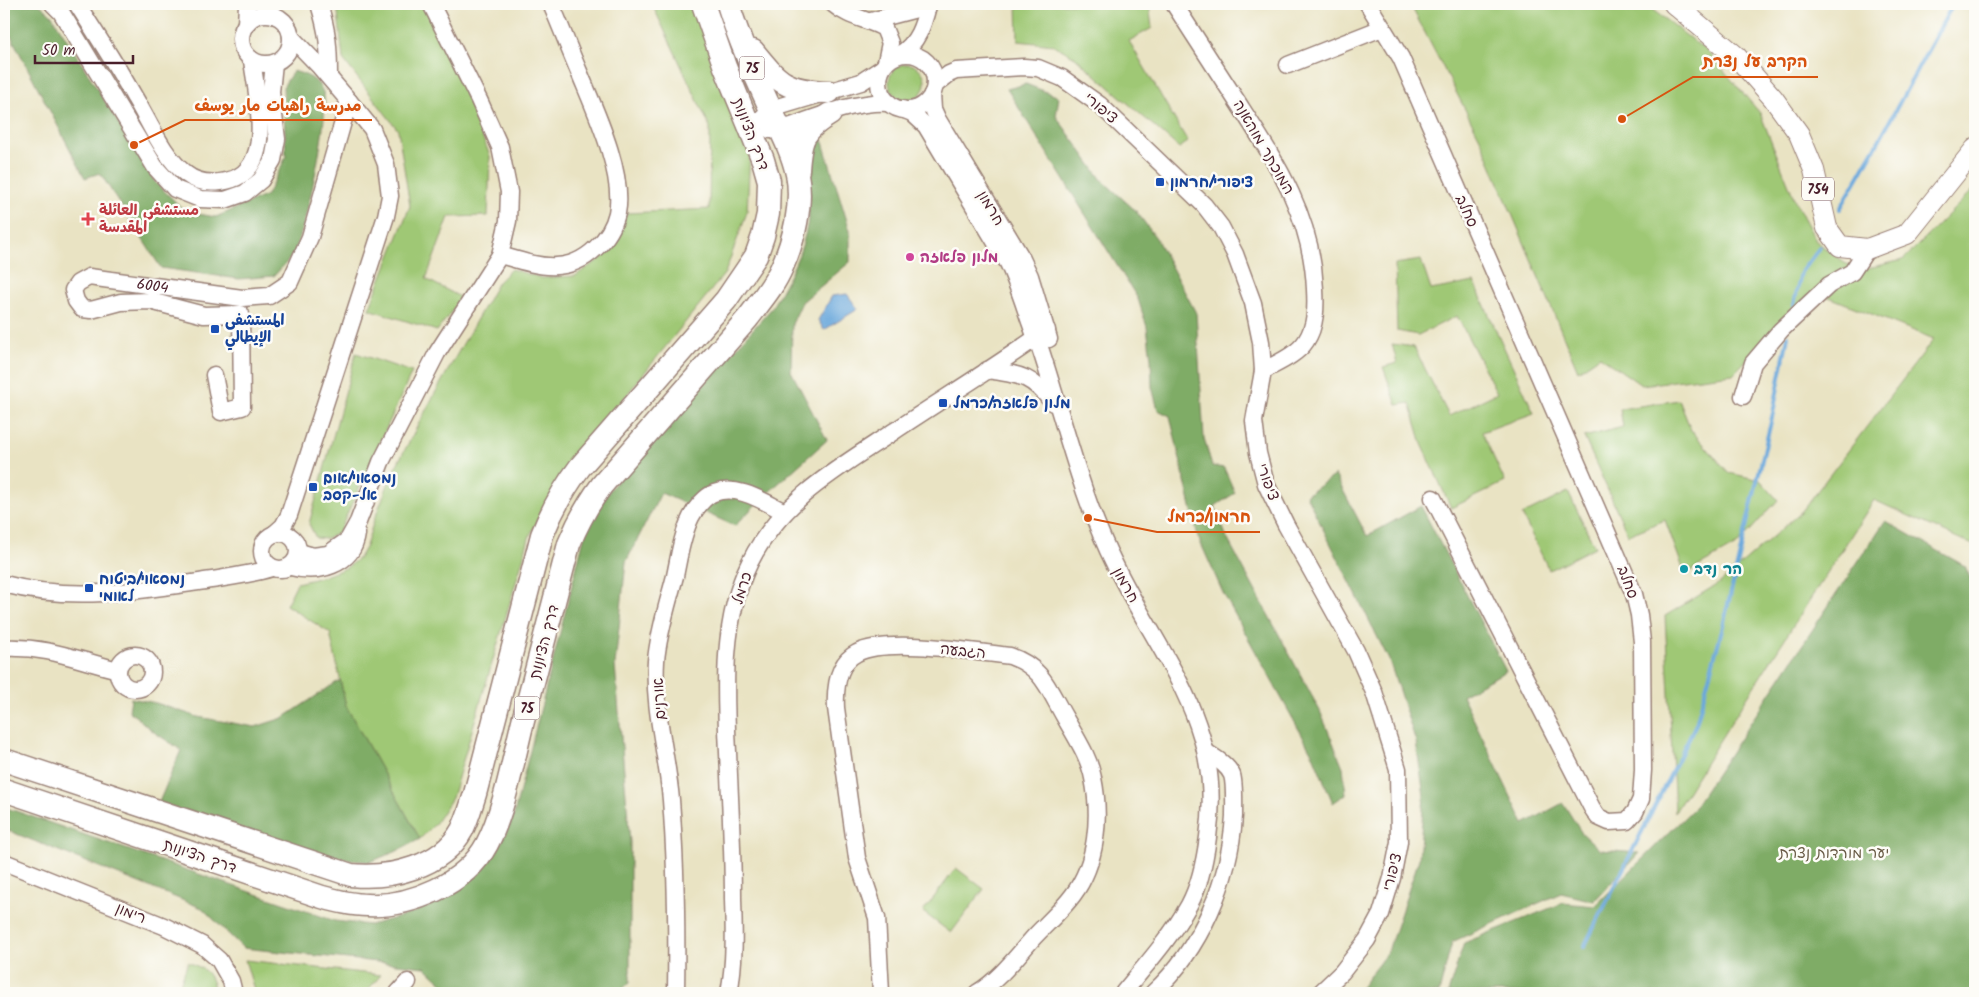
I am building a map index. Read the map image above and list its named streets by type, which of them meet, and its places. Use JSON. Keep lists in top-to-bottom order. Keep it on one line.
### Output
{"streets":{"highway":["75","דרך הציונות"],"main road":["754"],"street":["ציפורי","המוכתר מוהאנה","חרמון","סחלב","6004","כרמל","הגבעה","אורנים","רימון"]},"crossings":[["ציפורי","המוכתר מוהאנה"],["ציפורי","חרמון"],["חרמון","כרמל"],["כרמל","אורנים"]],"parks":["יער מורדות נצרת"],"places":{"other":["הקרב על נצרת","مدرسة راهبات مار يوسف","מלון פלאזה","חרמון/כרמל","הר נדב"],"transit":["ציפורי/חרמון","المستشفى الإيطالي","מלון פלאזה/כרמל","נמסאוי/אום אל-קסב","נמסאוי/ביטוח לאומי"],"health":["مستشفى العائلة المقدسة"]},"scale_bar":"50 m"}
